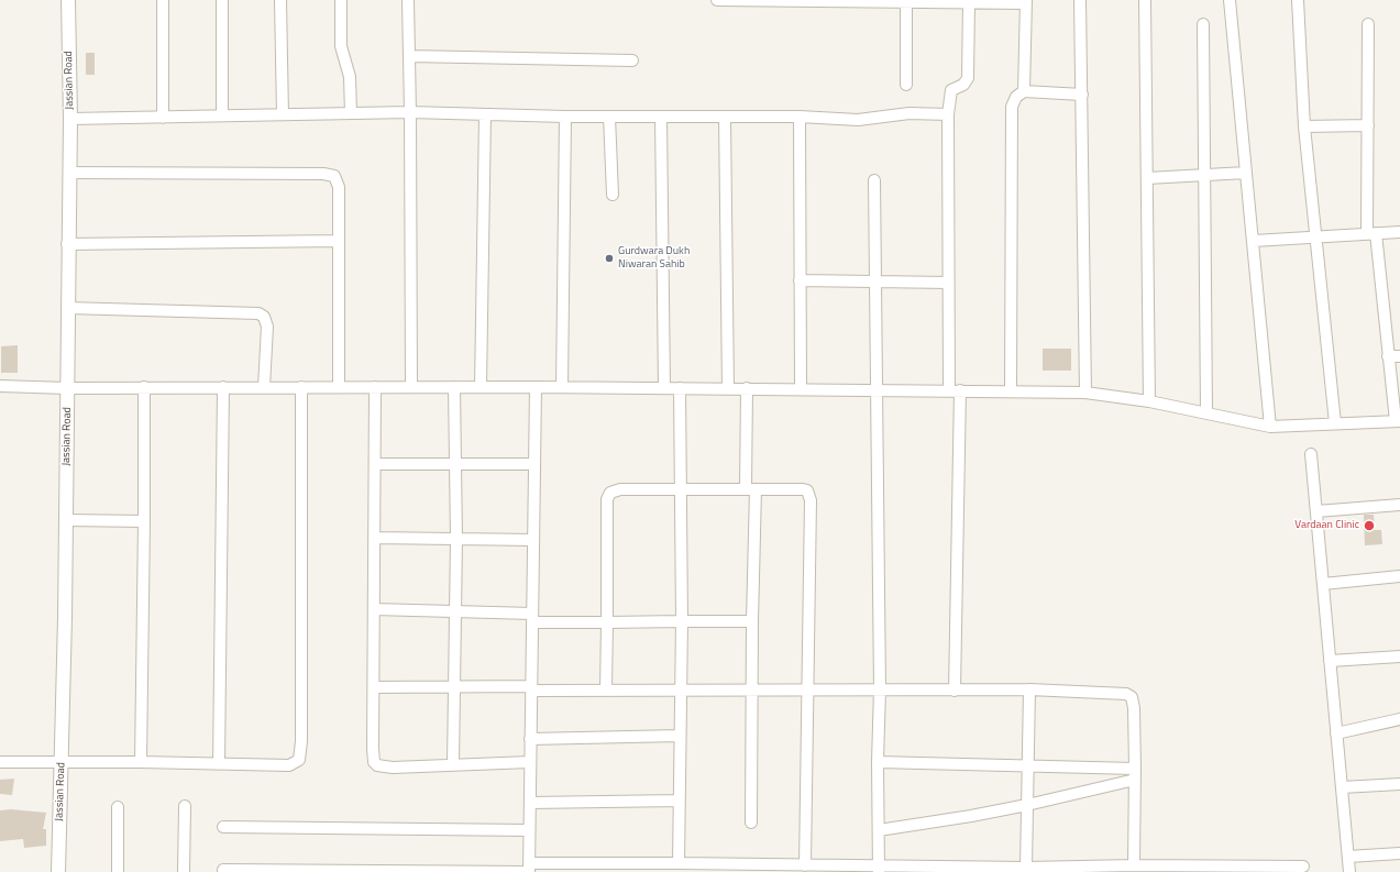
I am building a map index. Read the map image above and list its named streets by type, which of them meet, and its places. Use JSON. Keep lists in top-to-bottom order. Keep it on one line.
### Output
{"streets":{"street":["Jassian Road"]},"places":["Gurdwara Dukh Niwaran Sahib","Vardaan Clinic"]}
